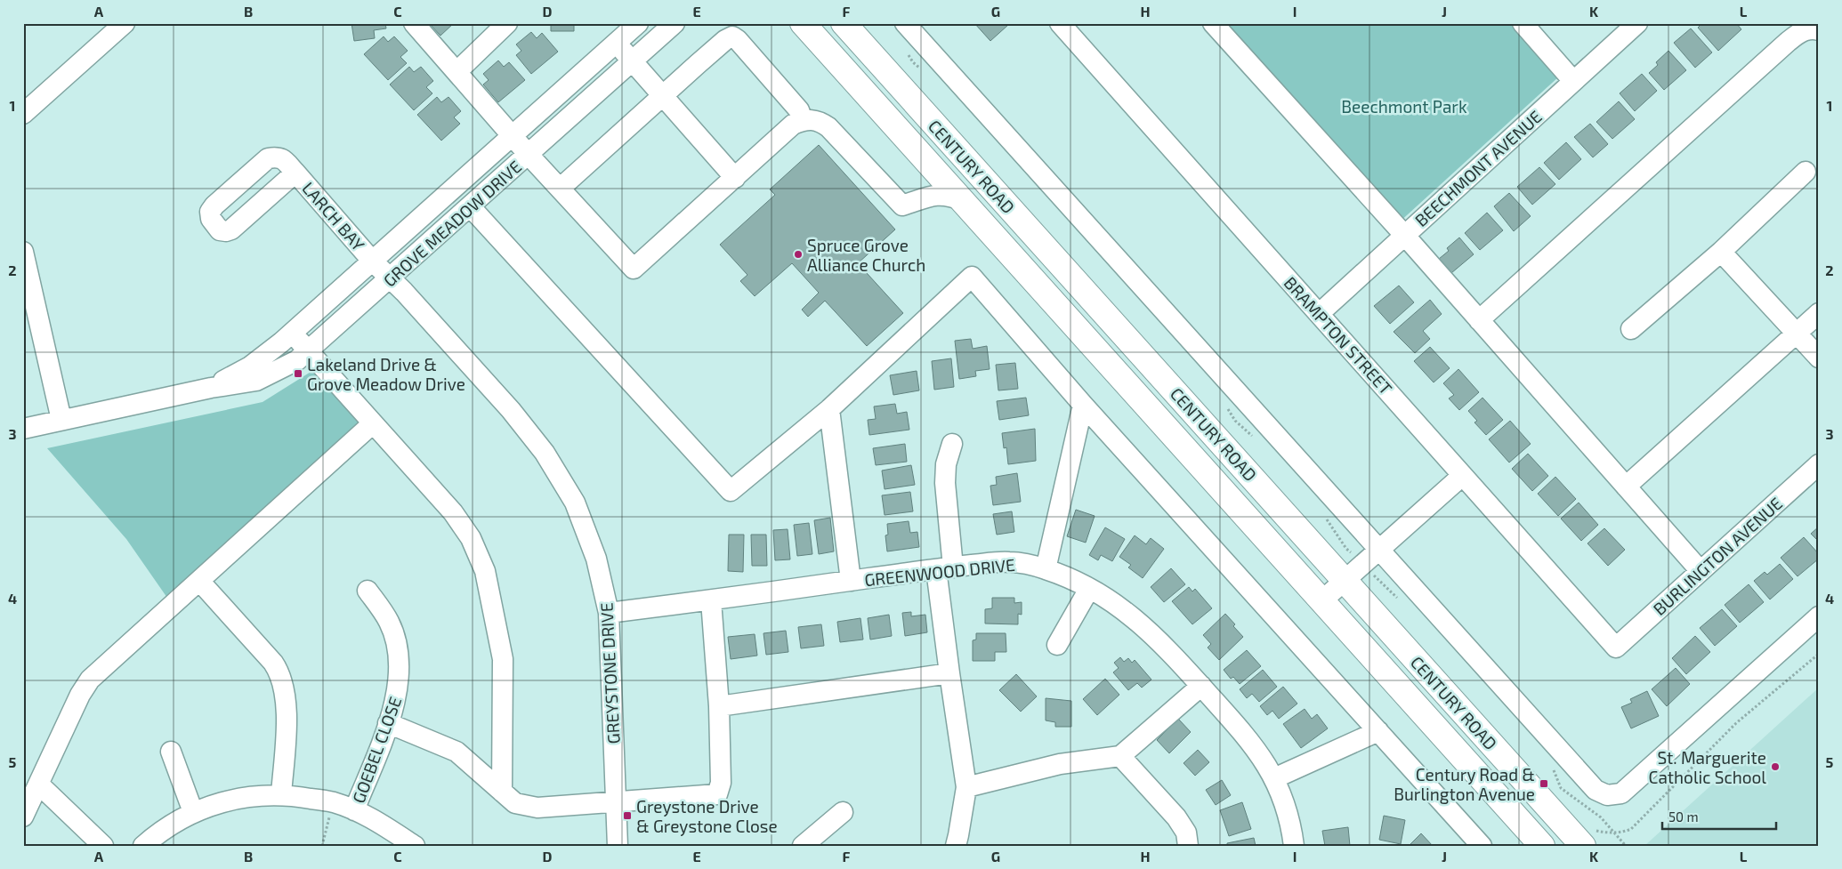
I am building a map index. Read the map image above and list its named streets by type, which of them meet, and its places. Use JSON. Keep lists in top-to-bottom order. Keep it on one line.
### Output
{"streets":{"main road":["CENTURY ROAD"],"street":["BEECHMONT AVENUE","LARCH BAY","GROVE MEADOW DRIVE","BRAMPTON STREET","BURLINGTON AVENUE","GREENWOOD DRIVE","GREYSTONE DRIVE","GOEBEL CLOSE"]},"crossings":[["BEECHMONT AVENUE","BRAMPTON STREET"],["LARCH BAY","GROVE MEADOW DRIVE"],["LARCH BAY","GREYSTONE DRIVE"],["GROVE MEADOW DRIVE","GREYSTONE DRIVE"],["BRAMPTON STREET","BURLINGTON AVENUE"],["GREENWOOD DRIVE","GREYSTONE DRIVE"]],"parks":["Beechmont Park"],"places":{"other":["Spruce Grove Alliance Church","St. Marguerite Catholic School"],"transit":["Lakeland Drive & Grove Meadow Drive","Century Road & Burlington Avenue","Greystone Drive & Greystone Close"]},"scale_bar":"50 m","grid":{"columns":["A","B","C","D","E","F","G","H","I","J","K","L"],"rows":["1","2","3","4","5"]}}
